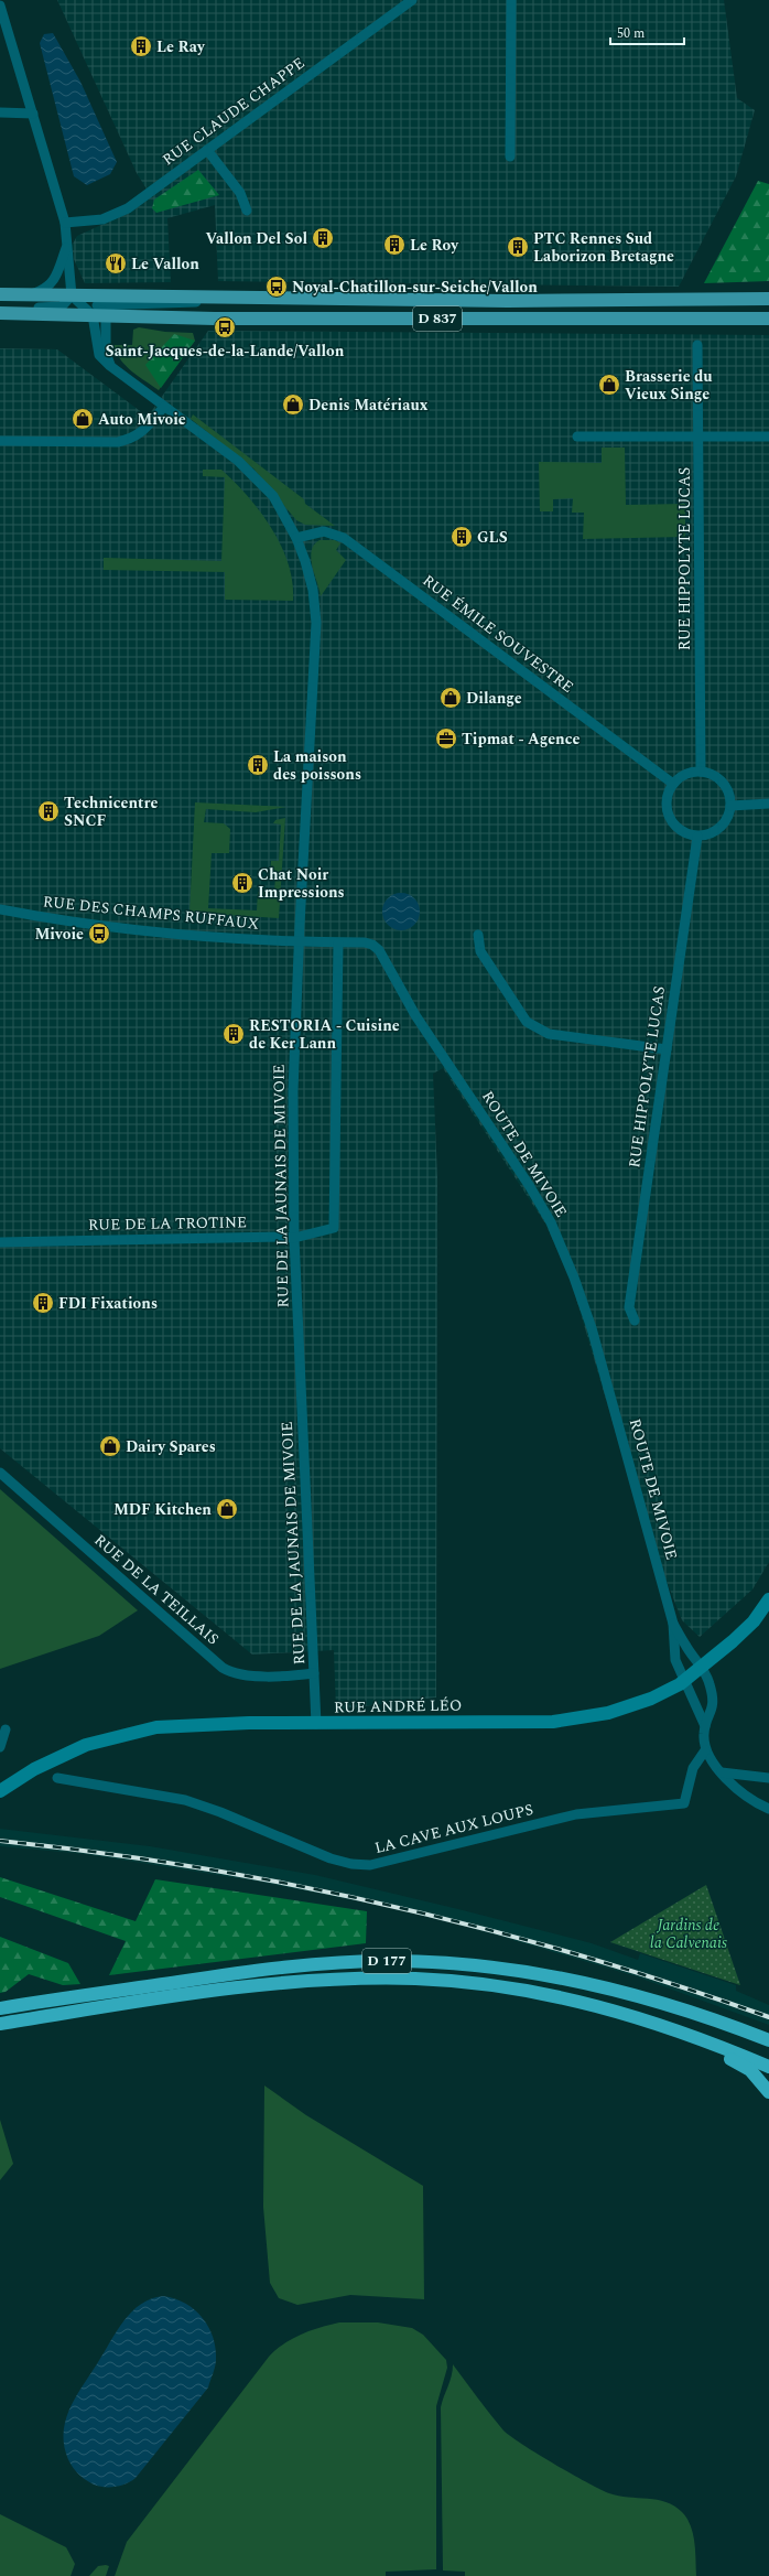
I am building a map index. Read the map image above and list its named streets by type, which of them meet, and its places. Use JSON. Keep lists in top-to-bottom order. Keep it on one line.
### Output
{"streets":{"highway":["D 177"],"main road":["D 837"],"street":["RUE CLAUDE CHAPPE","RUE HIPPOLYTE LUCAS","RUE ÉMILE SOUVESTRE","RUE DES CHAMPS RUFFAUX","ROUTE DE MIVOIE","RUE DE LA JAUNAIS DE MIVOIE","RUE DE LA TROTINE","RUE DE LA TEILLAIS","RUE ANDRÉ LÉO","LA CAVE AUX LOUPS"]},"crossings":[["D 837","RUE DE LA JAUNAIS DE MIVOIE"],["RUE HIPPOLYTE LUCAS","RUE ÉMILE SOUVESTRE"],["RUE ÉMILE SOUVESTRE","RUE DE LA JAUNAIS DE MIVOIE"],["RUE DES CHAMPS RUFFAUX","ROUTE DE MIVOIE"],["RUE DES CHAMPS RUFFAUX","RUE DE LA JAUNAIS DE MIVOIE"],["ROUTE DE MIVOIE","RUE DE LA JAUNAIS DE MIVOIE"],["ROUTE DE MIVOIE","RUE DE LA TROTINE"],["ROUTE DE MIVOIE","RUE ANDRÉ LÉO"],["RUE DE LA JAUNAIS DE MIVOIE","RUE DE LA TROTINE"],["RUE DE LA JAUNAIS DE MIVOIE","RUE DE LA TEILLAIS"],["RUE DE LA JAUNAIS DE MIVOIE","RUE ANDRÉ LÉO"]],"parks":["Jardins de la Calvenais"],"places":{"building":["Le Ray","Vallon Del Sol","Le Roy","PTC Rennes Sud Laborizon Bretagne","GLS","La maison des poissons","Technicentre SNCF","Chat Noir Impressions","RESTORIA - Cuisine de Ker Lann","FDI Fixations"],"restaurant":["Le Vallon"],"bus stop":["Noyal-Chatillon-sur-Seiche/Vallon","Saint-Jacques-de-la-Lande/Vallon","Mivoie"],"shop":["Brasserie du Vieux Singe","Denis Matériaux","Auto Mivoie","Dilange","Dairy Spares","MDF Kitchen"],"office":["Tipmat - Agence"]},"scale_bar":"50 m"}
